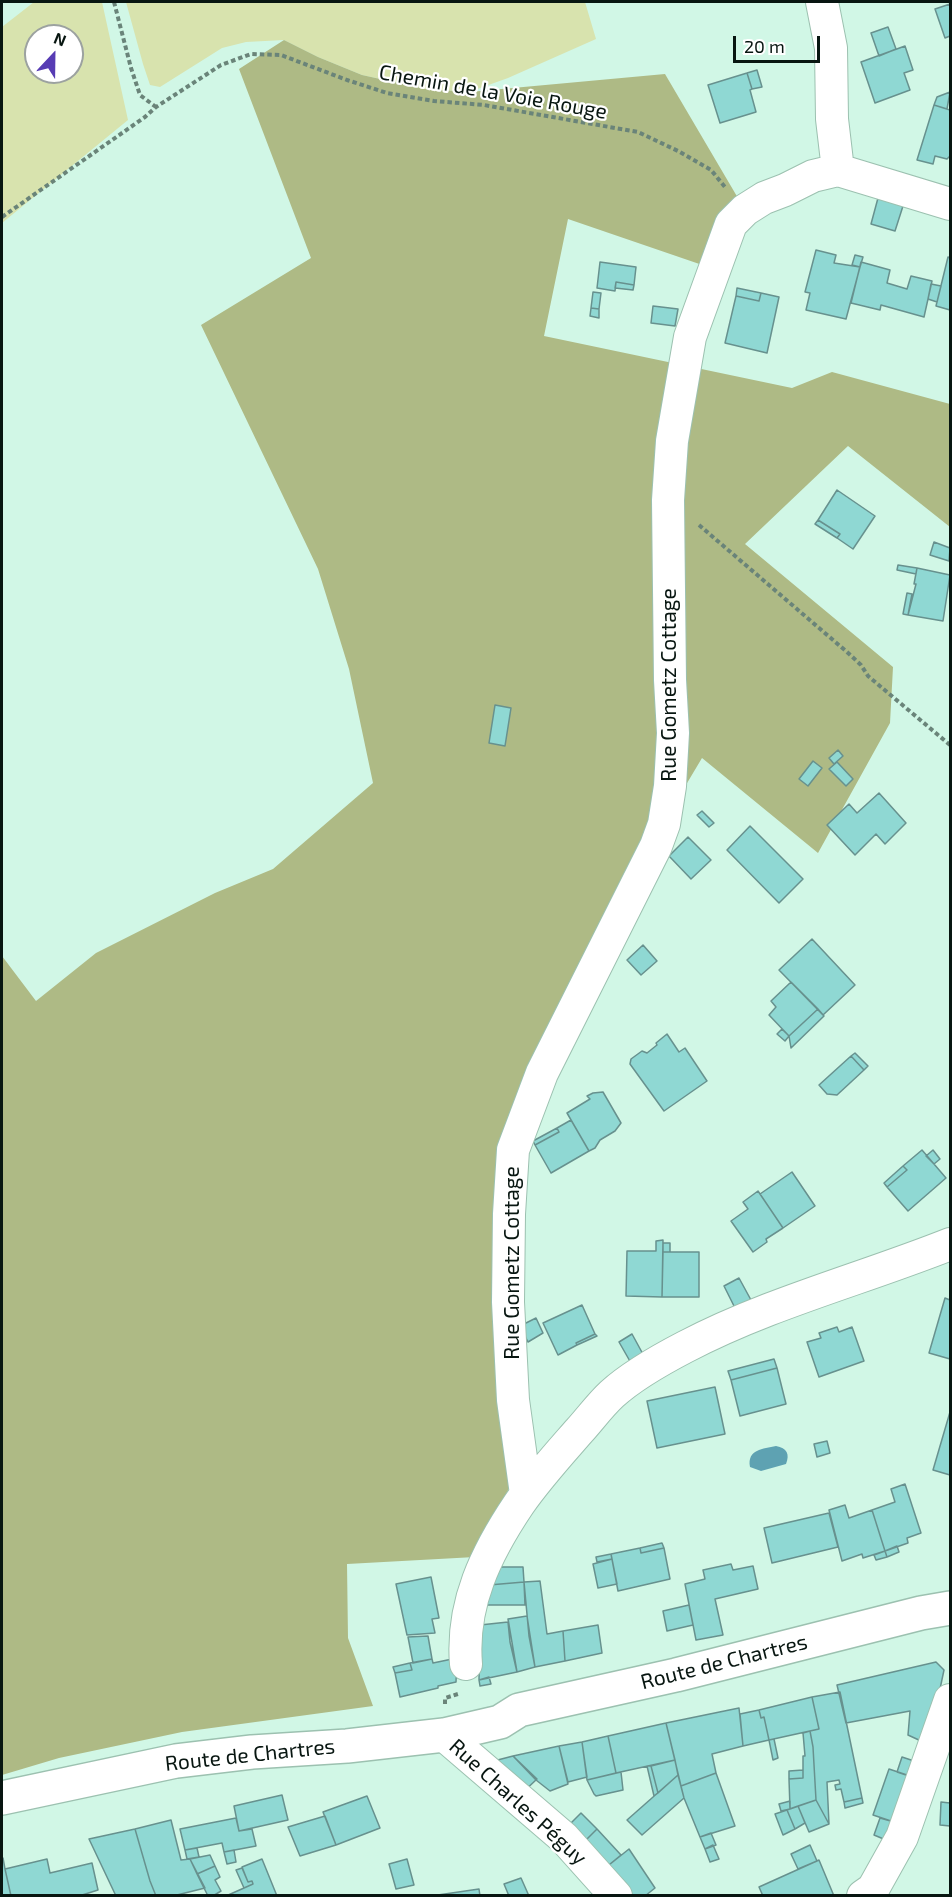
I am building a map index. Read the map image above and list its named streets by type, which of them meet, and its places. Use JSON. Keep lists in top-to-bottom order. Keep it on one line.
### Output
{"streets":{"main road":["Route de Chartres"],"street":["Rue Gometz Cottage","Rue Charles Péguy"],"path":["Chemin de la Voie Rouge"]},"crossings":[["Chemin de la Voie Rouge","Rue Gometz Cottage"],["Route de Chartres","Rue Charles Péguy"]],"scale_bar":"20 m","north":"top"}
